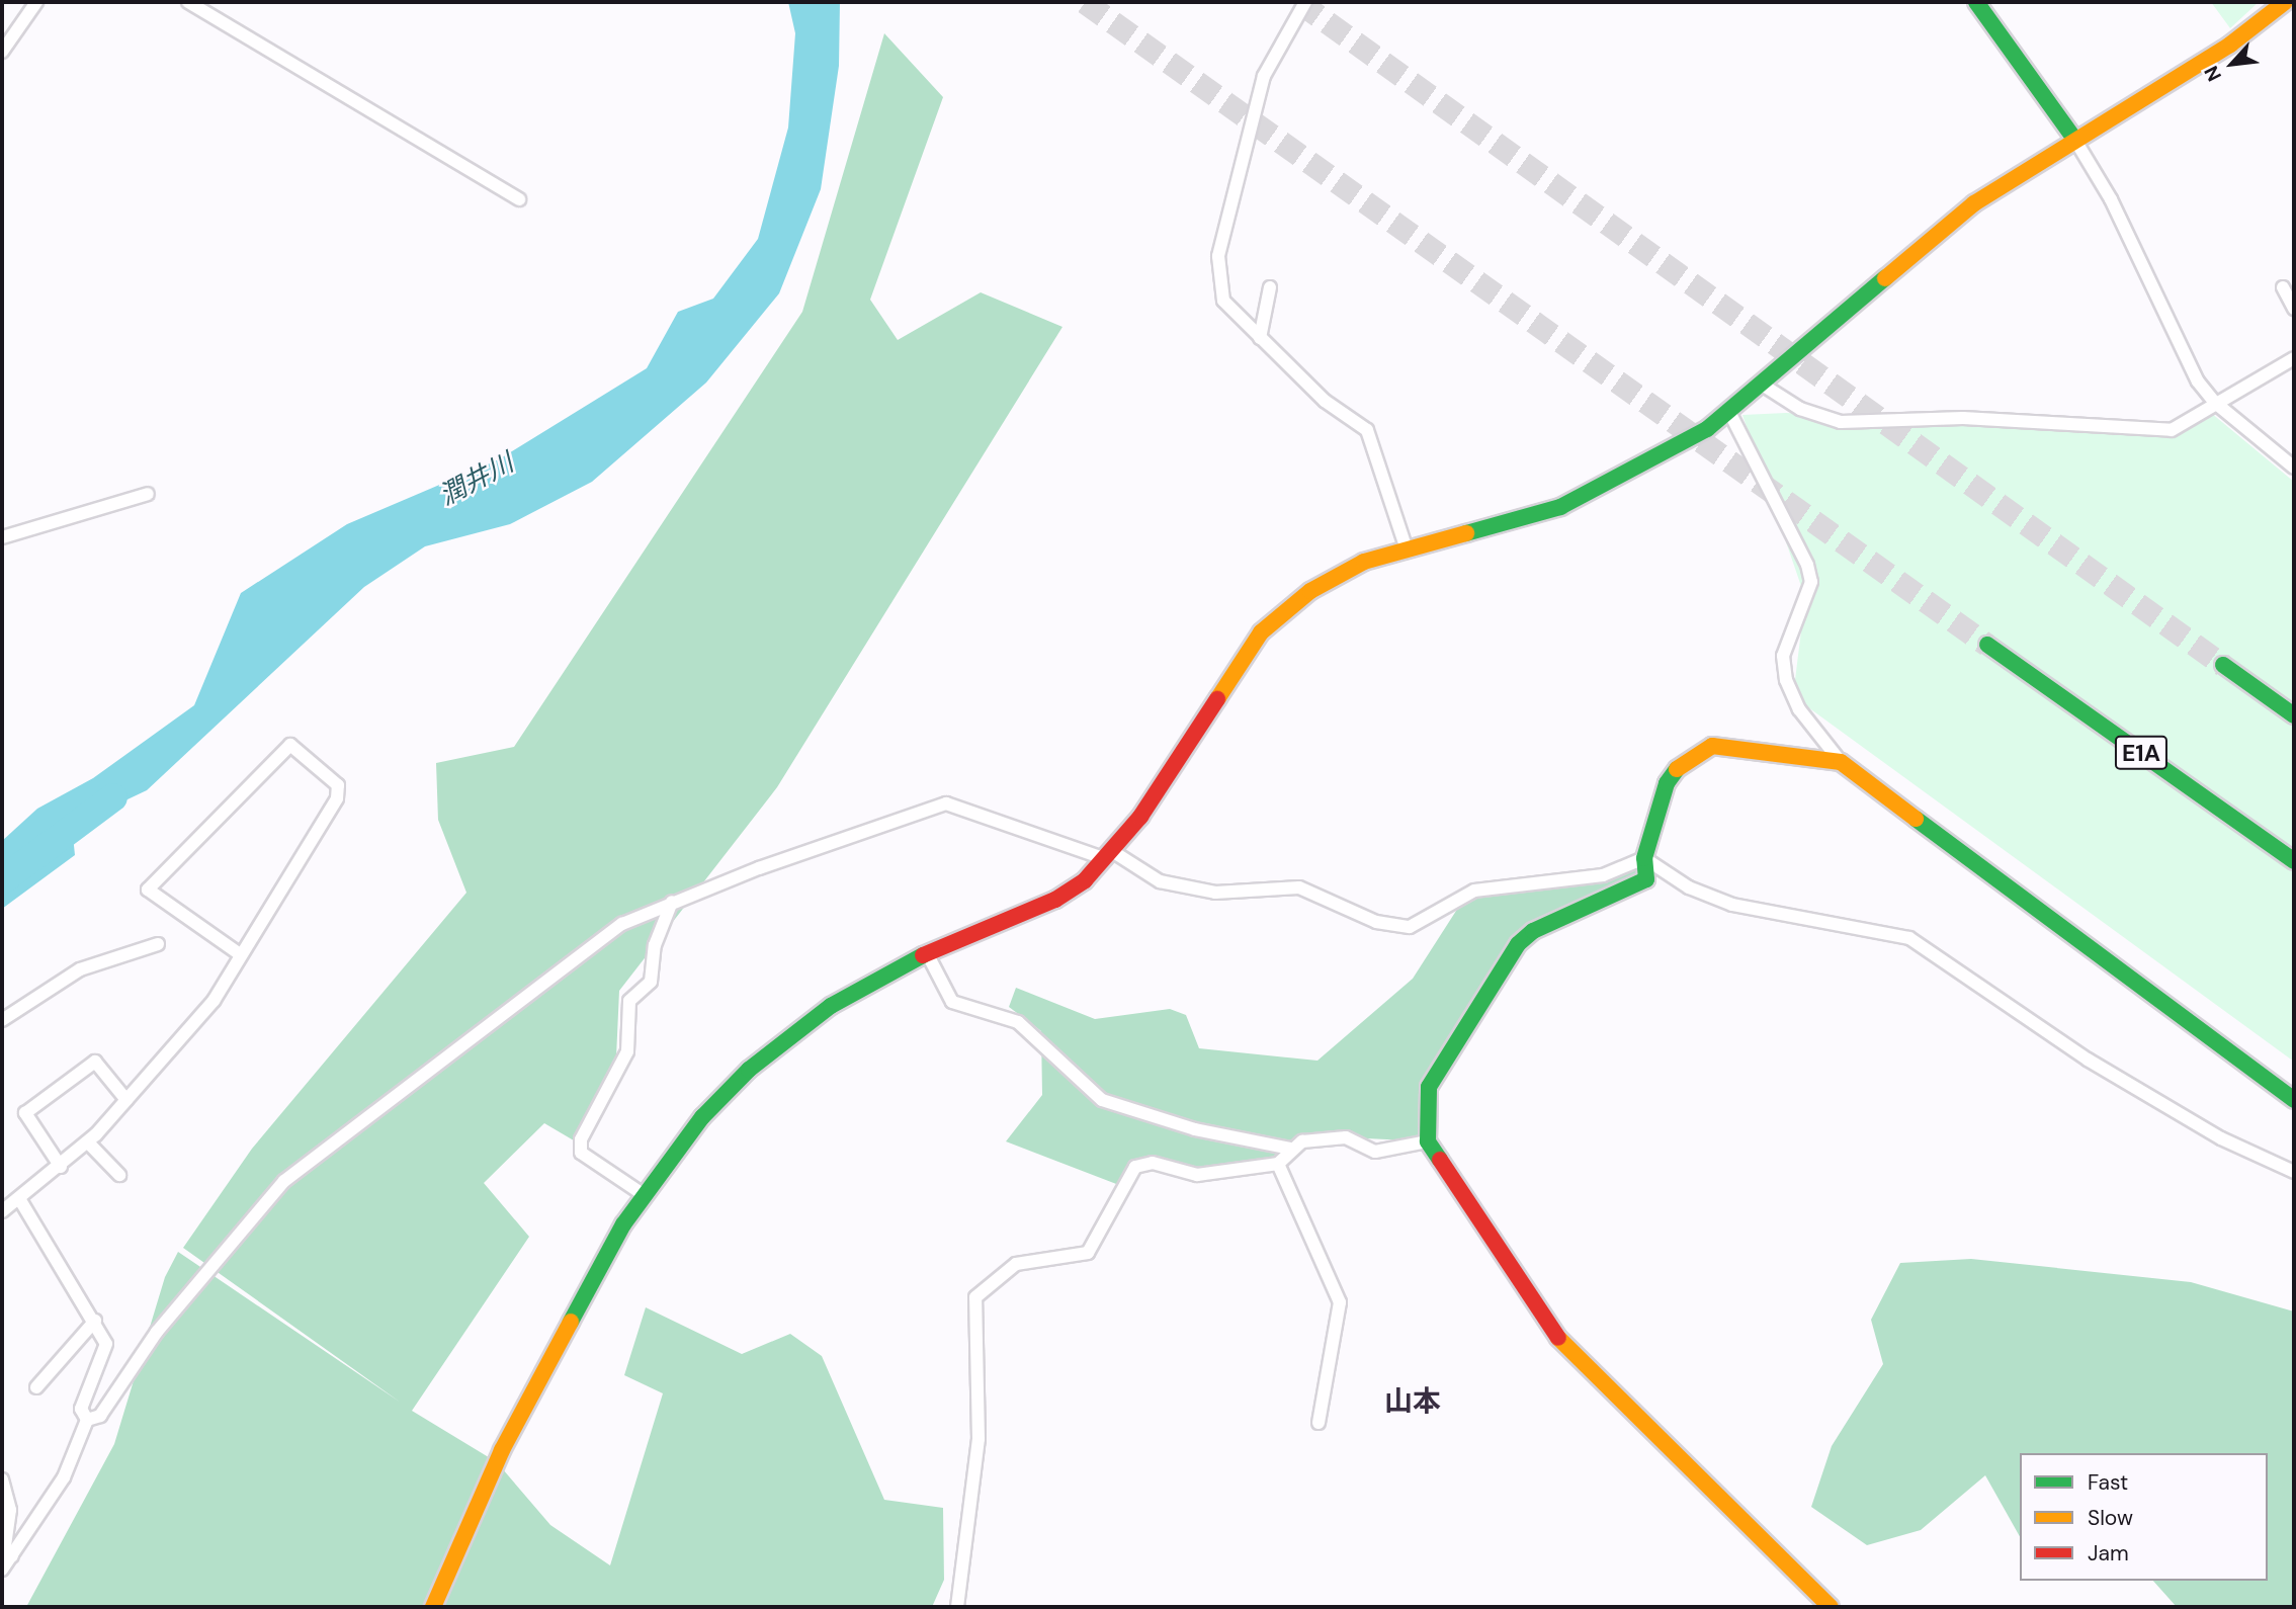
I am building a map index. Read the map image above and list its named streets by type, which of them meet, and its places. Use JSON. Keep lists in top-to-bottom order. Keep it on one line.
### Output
{"streets":{"main road":["E1A"]},"districts":["山本"],"water":["潤井川"],"legend":["Fast","Slow","Jam"],"north":"bottom left"}
